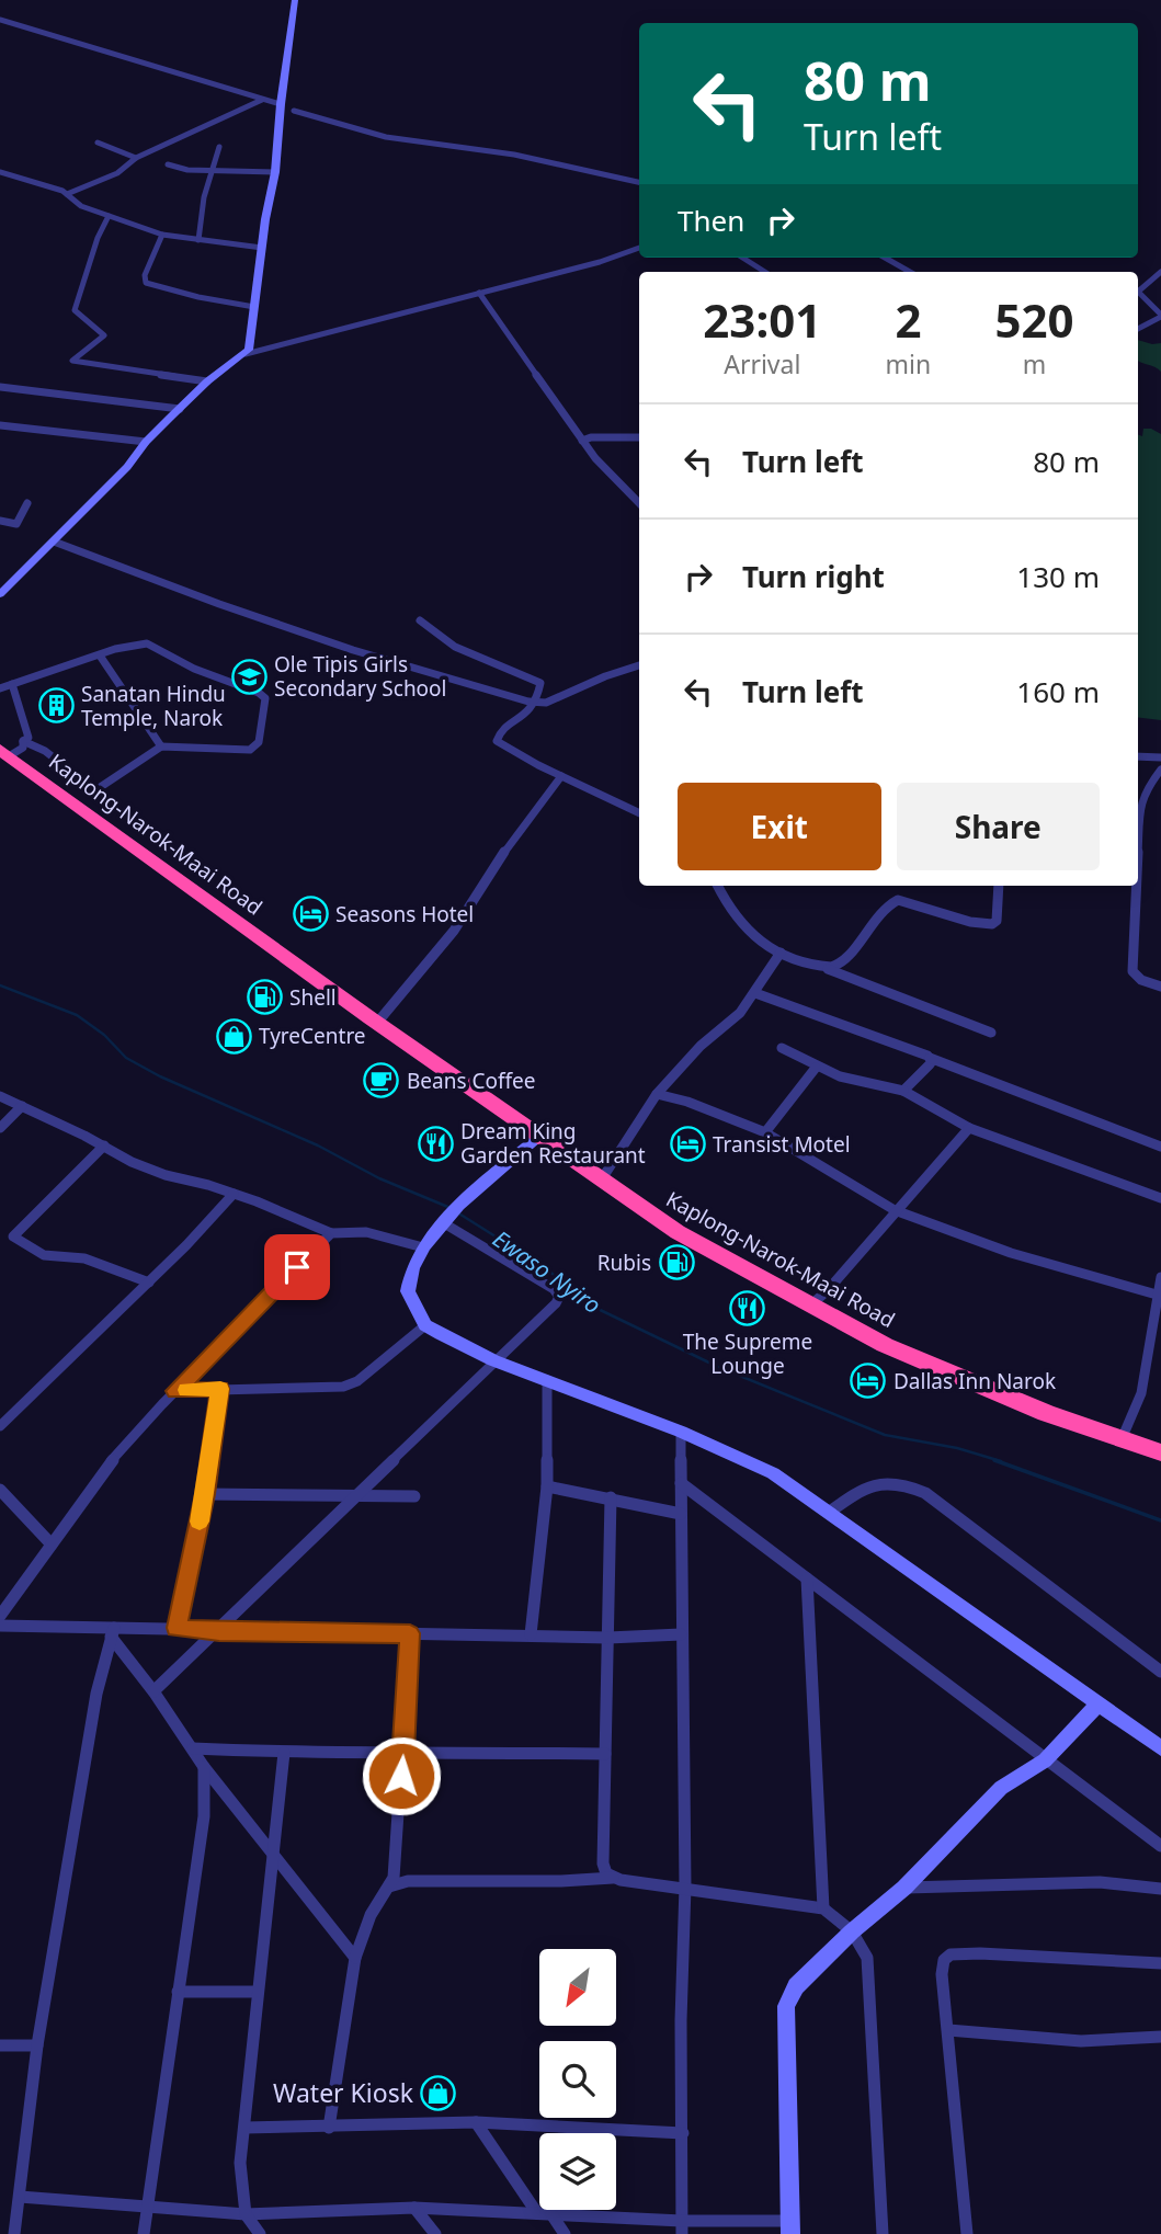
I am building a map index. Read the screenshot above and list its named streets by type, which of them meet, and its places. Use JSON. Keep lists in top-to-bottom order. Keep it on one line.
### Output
{"streets":{"highway":["Kaplong-Narok-Maai Road"]},"water":["Ewaso Nyiro"],"places":{"school or university":["Ole Tipis Girls Secondary School"],"building":["Sanatan Hindu Temple, Narok"],"hotel":["Seasons Hotel","Transist Motel","Dallas Inn Narok"],"fuel station":["Shell","Rubis"],"shop":["TyreCentre","Water Kiosk"],"cafe":["Beans Coffee"],"restaurant":["Dream King Garden Restaurant","The Supreme Lounge"]},"north":"bottom left","page":{"turn":["80 m","Turn left"],"then":"Then","eta":["23:01","Arrival","2","min","520","m"],"list":[{"name":"Turn left","value":"80 m"},{"name":"Turn right","value":"130 m"},{"name":"Turn left","value":"160 m"}],"buttons":["Exit","Share"]}}
